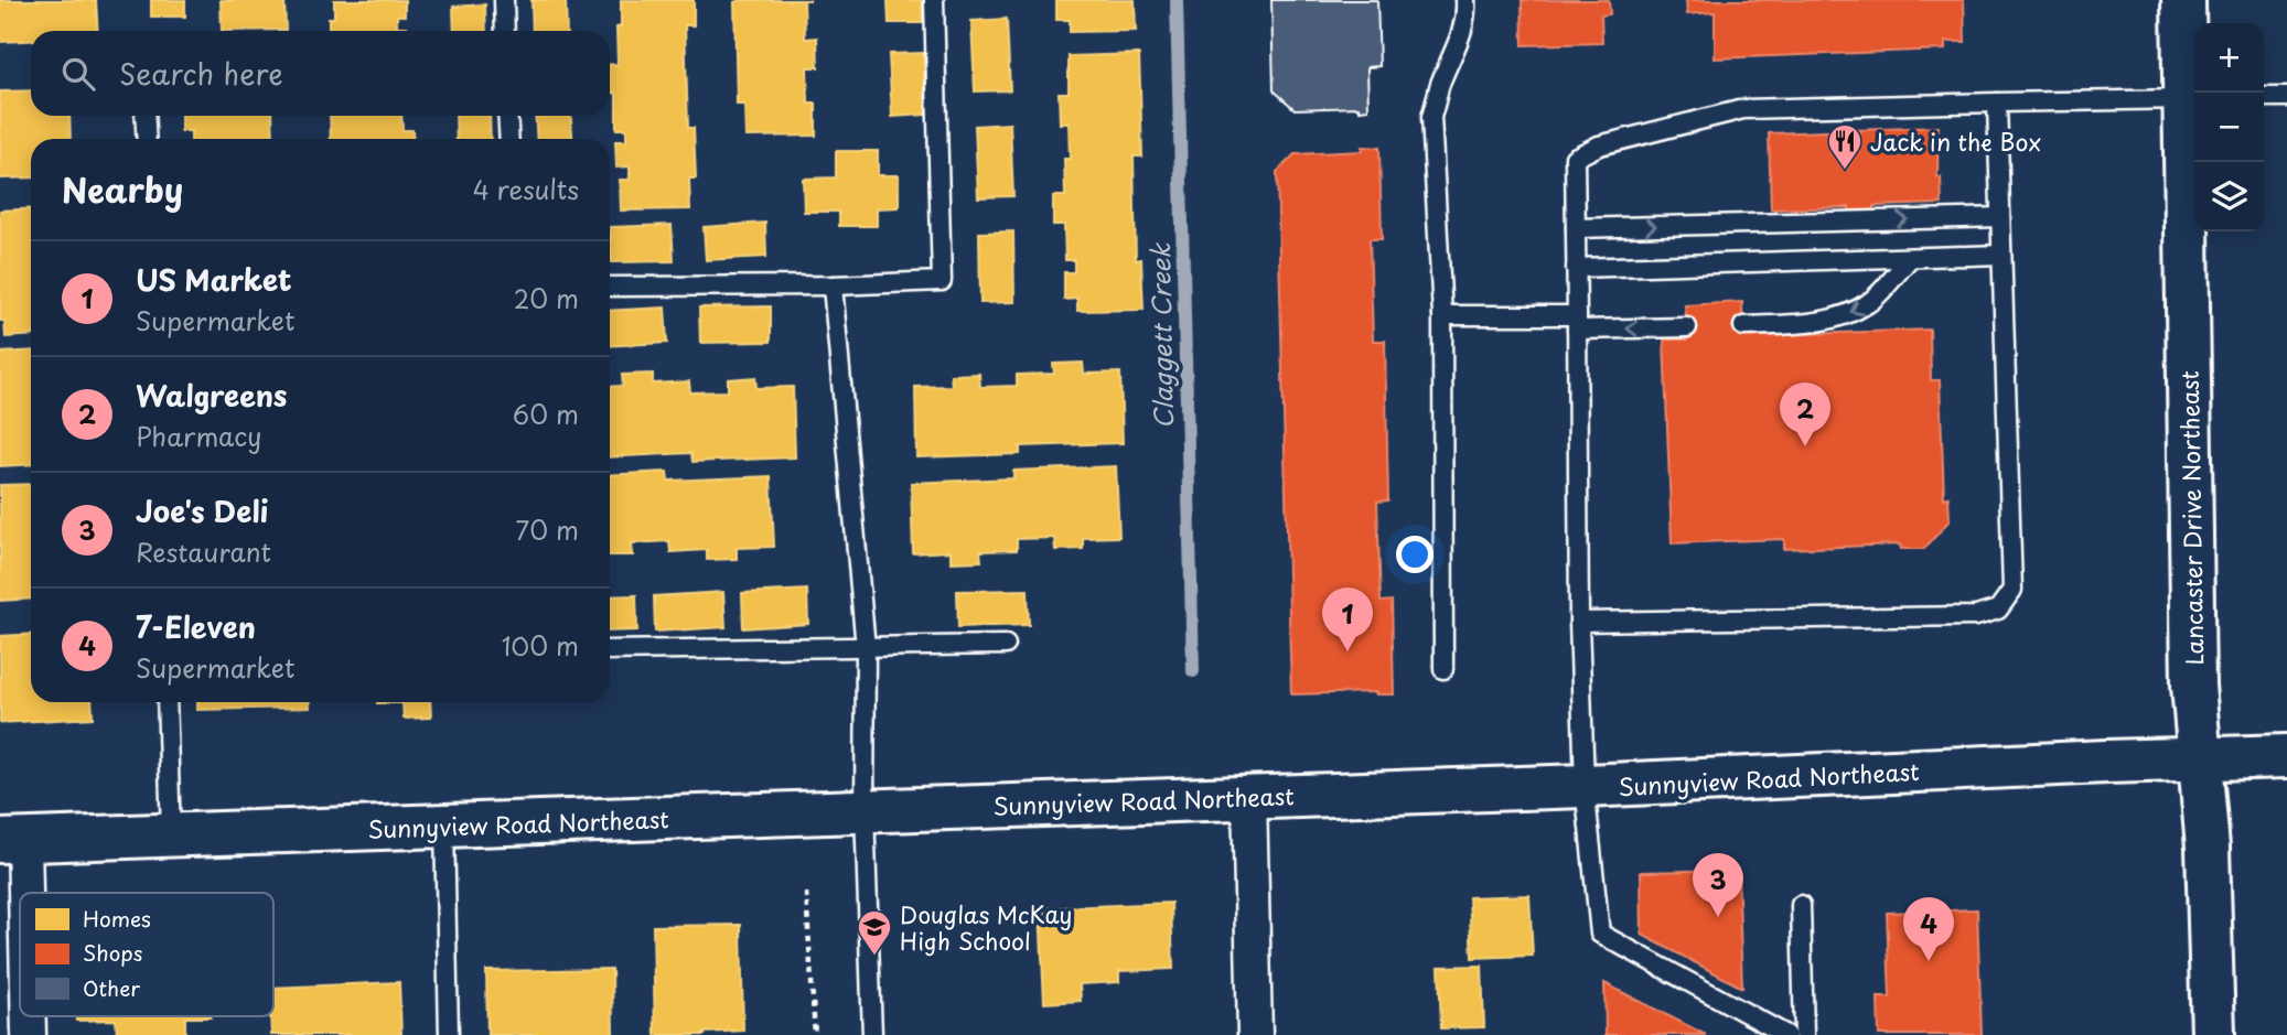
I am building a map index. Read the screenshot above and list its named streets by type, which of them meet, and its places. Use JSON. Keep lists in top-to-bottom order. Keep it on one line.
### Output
{"streets":{"main road":["Lancaster Drive Northeast","Sunnyview Road Northeast"]},"crossings":[["Lancaster Drive Northeast","Sunnyview Road Northeast"]],"water":["Claggett Creek"],"places":{"restaurant":["Jack in the Box"],"school or university":["Douglas McKay High School"]},"legend":["Homes","Shops","Other"],"page":{"map_buttons":["+","−"],"search":"Search here","heading":["Nearby","4 results"],"list":[{"mark":"1","name":"US Market","note":"Supermarket","value":"20 m"},{"mark":"2","name":"Walgreens","note":"Pharmacy","value":"60 m"},{"mark":"3","name":"Joe's Deli","note":"Restaurant","value":"70 m"},{"mark":"4","name":"7-Eleven","note":"Supermarket","value":"100 m"}],"pins":["2","1","3","4"]}}
